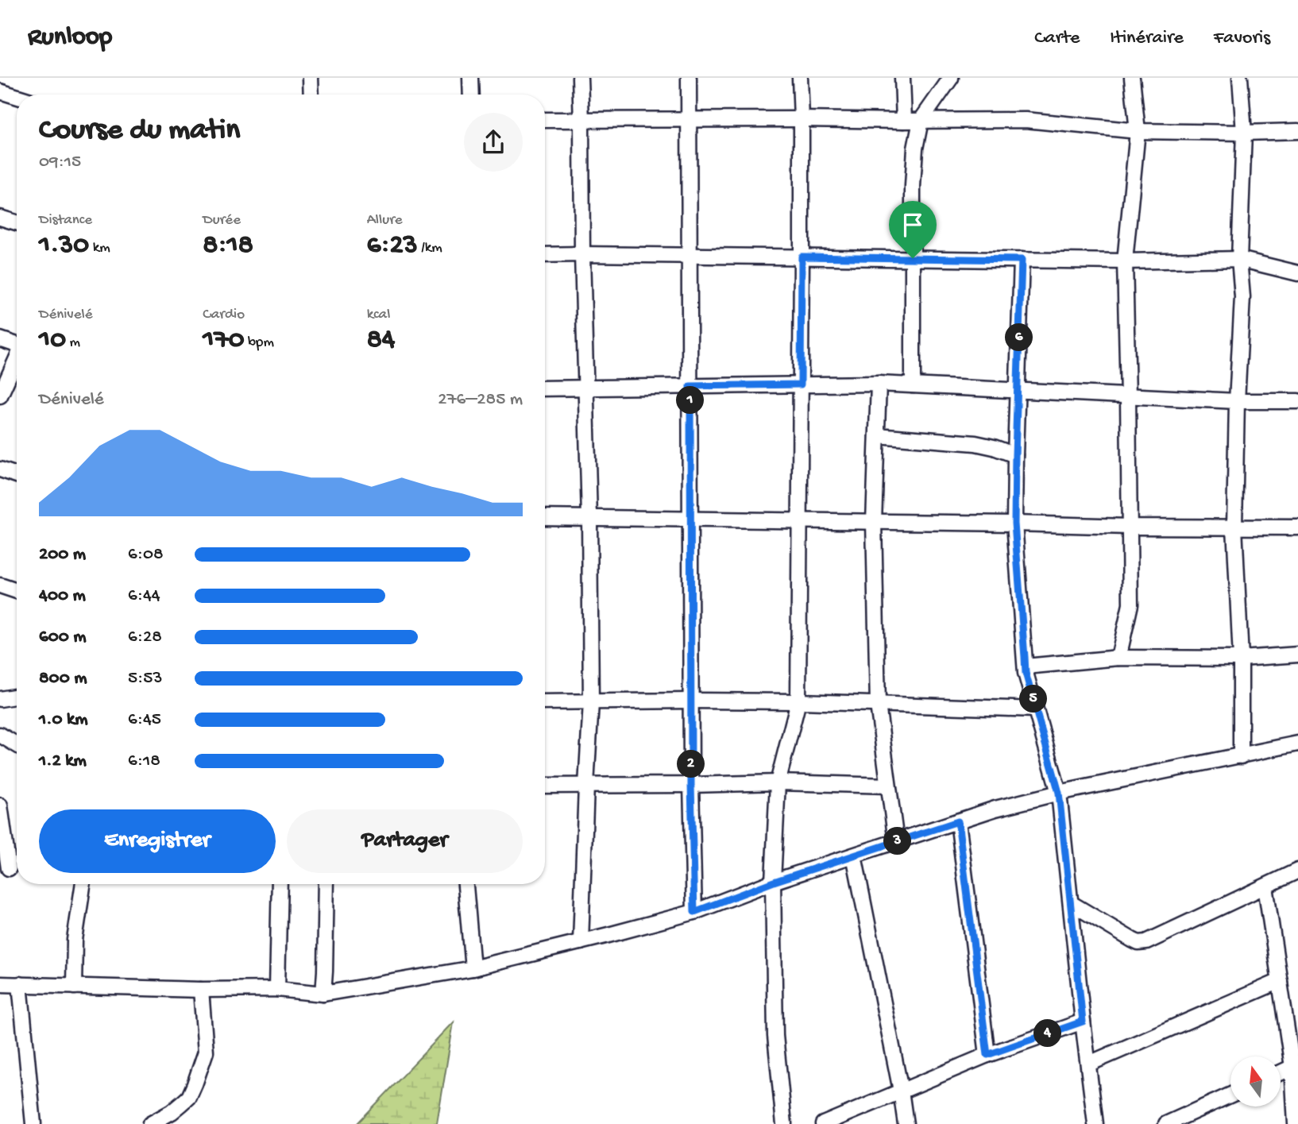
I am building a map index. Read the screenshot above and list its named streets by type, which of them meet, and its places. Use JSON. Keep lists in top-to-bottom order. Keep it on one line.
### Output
{"north":"top","page":{"header":"Runloop","nav":["Carte","Itinéraire","Favoris"],"heading":["Course du matin","09:15"],"stats":[["Distance","1.30 km"],["Durée","8:18"],["Allure","6:23 /km"],["Dénivelé","10 m"],["Cardio","170 bpm"],["kcal","84"]],"pins":["6","1","5","2","3","4"],"chart":["Dénivelé","276–285 m"],"list":[{"name":"200 m","note":"6:08"},{"name":"400 m","note":"6:44"},{"name":"600 m","note":"6:28"},{"name":"800 m","note":"5:53"},{"name":"1.0 km","note":"6:45"},{"name":"1.2 km","note":"6:18"}],"buttons":["Enregistrer","Partager"]}}
